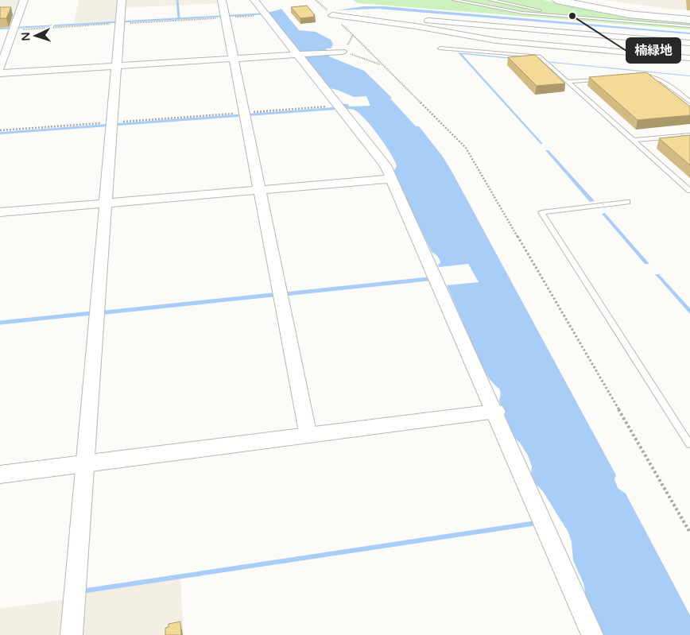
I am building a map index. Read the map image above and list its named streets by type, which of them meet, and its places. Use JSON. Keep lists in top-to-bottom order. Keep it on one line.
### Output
{"places":["楠緑地"],"north":"left"}
